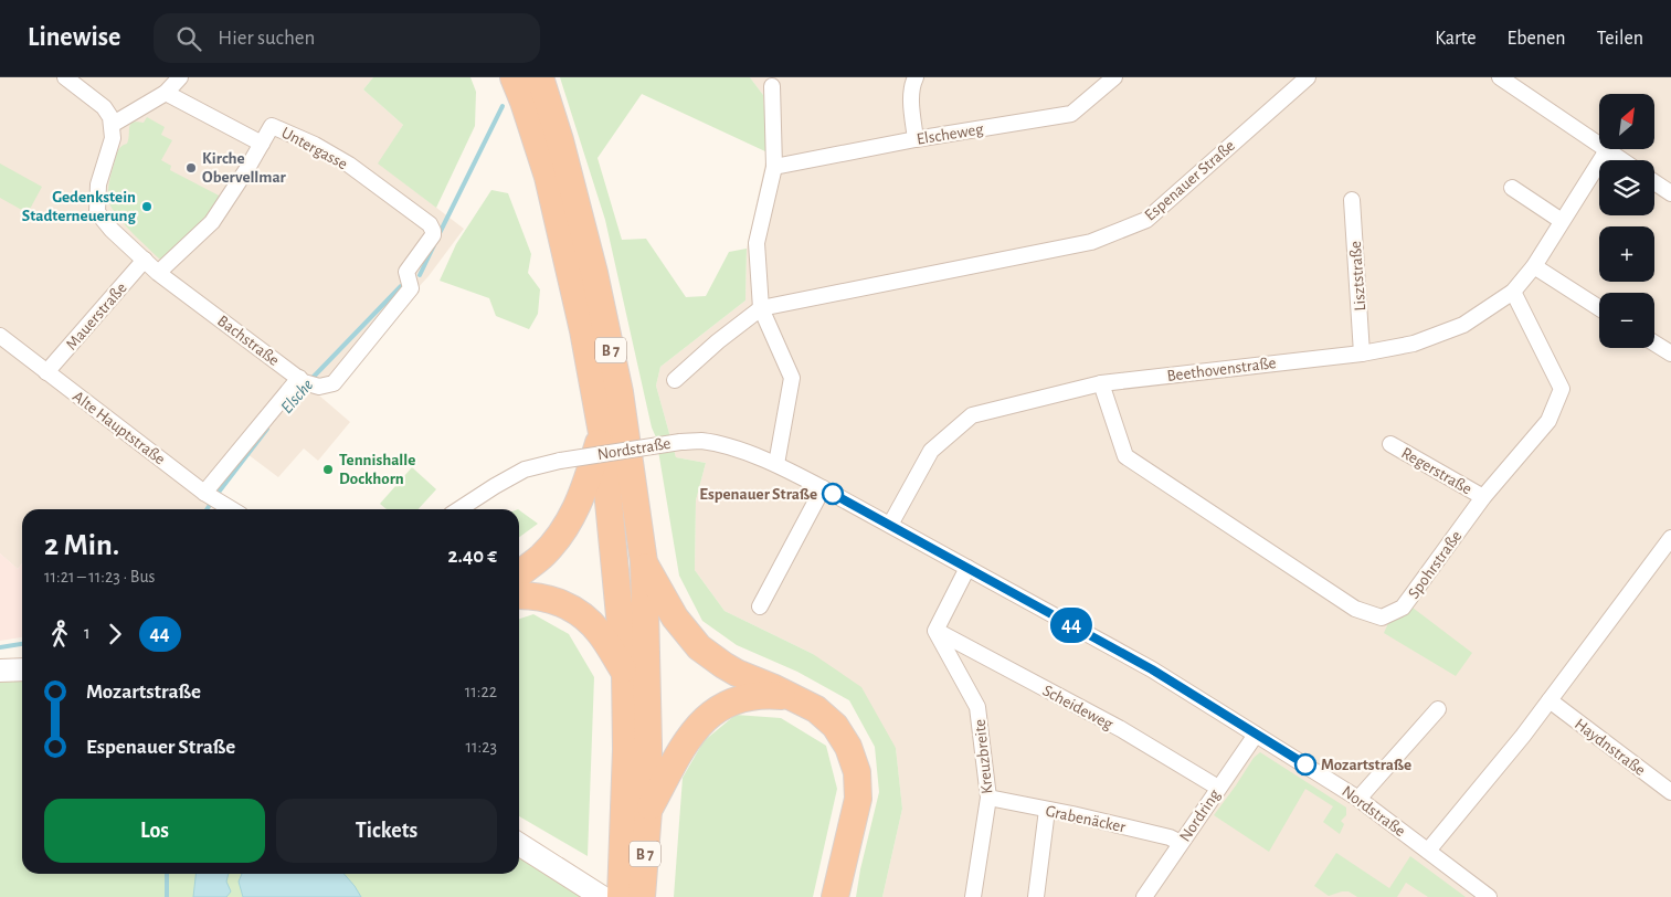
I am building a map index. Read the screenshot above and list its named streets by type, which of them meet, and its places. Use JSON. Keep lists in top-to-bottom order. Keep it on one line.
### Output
{"streets":{"highway":["B 7"],"street":["Elscheweg","Untergasse","Espenauer Straße","Lisztstraße","Mauerstraße","Bachstraße","Beethovenstraße","Alte Hauptstraße","Nordstraße","Regerstraße","Spohrstraße","Scheideweg","Haydnstraße","Kreuzbreite","Nordring","Grabenäcker"]},"crossings":[["Untergasse","Bachstraße"],["Lisztstraße","Beethovenstraße"],["Mauerstraße","Bachstraße"],["Mauerstraße","Alte Hauptstraße"],["Beethovenstraße","Nordstraße"],["Beethovenstraße","Spohrstraße"],["Nordstraße","Nordring"],["Regerstraße","Spohrstraße"],["Scheideweg","Kreuzbreite"],["Scheideweg","Nordring"],["Kreuzbreite","Grabenäcker"],["Nordring","Grabenäcker"]],"water":["Elsche"],"places":["Kirche Obervellmar","Gedenkstein Stadterneuerung","Tennishalle Dockhorn","Espenauer Straße","Mozartstraße"],"lines":["bus line 44"],"north":"top right","page":{"header":"Linewise","search":"Hier suchen","nav":["Karte","Ebenen","Teilen"],"on_map":"44","map_buttons":["+","−"],"heading":["2 Min.","11:21 – 11:23 · Bus","2.40 €"],"legs":["1","44"],"list":[{"name":"Mozartstraße","value":"11:22"},{"name":"Espenauer Straße","value":"11:23"}],"buttons":["Los","Tickets"]}}
